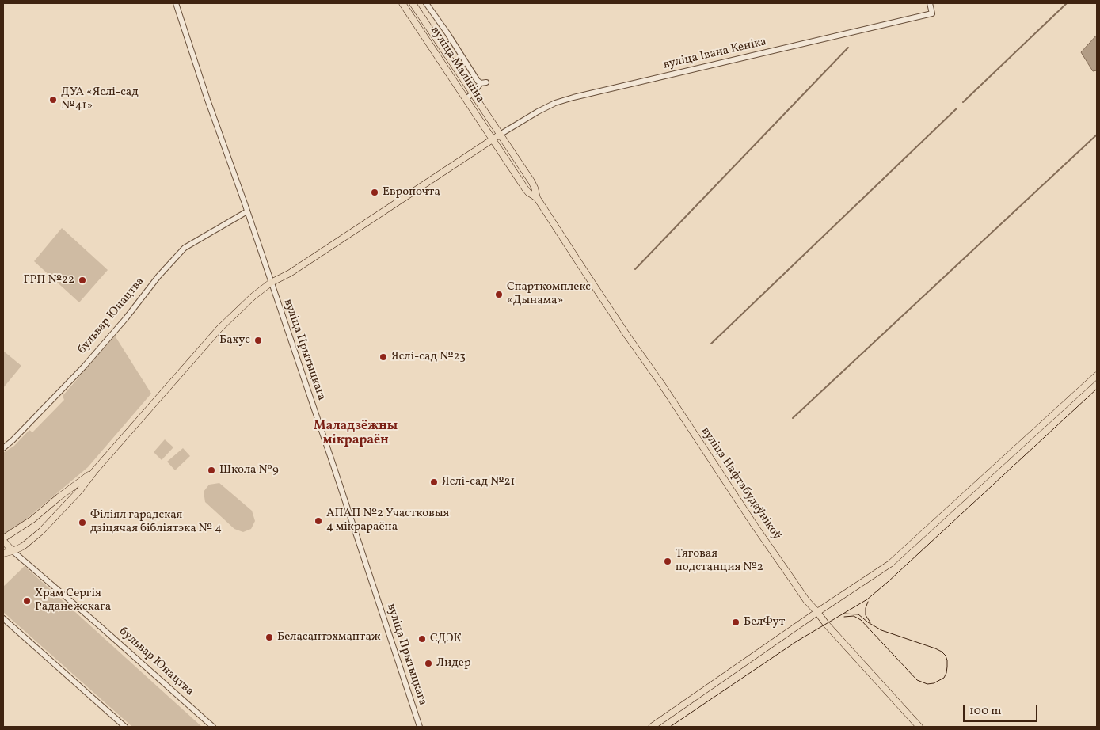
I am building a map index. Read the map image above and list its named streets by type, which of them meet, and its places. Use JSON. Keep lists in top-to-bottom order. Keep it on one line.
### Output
{"streets":{"main road":["вуліца Малініна","бульвар Юнацтва","вуліца Нафтабудаўнікоў"],"street":["вуліца Івана Кеніка","вуліца Прытыцкага"]},"crossings":[["вуліца Івана Кеніка","вуліца Малініна"],["вуліца Івана Кеніка","вуліца Нафтабудаўнікоў"],["вуліца Малініна","вуліца Нафтабудаўнікоў"],["бульвар Юнацтва","вуліца Прытыцкага"]],"districts":["Маладзёжны мікрараён"],"places":["ДУА «Яслі-сад №41»","Европочта","ГРП №22","Спарткомплекс «Дынама»","Бахус","Яслі-сад №23","Школа №9","Яслі-сад №21","АПАП №2 Участковыя 4 мікрараёна","Філіял гарадская дзіцячая бібліятэка № 4","Тяговая подстанция №2","Храм Сергія Раданежскага","БелФут","Беласантэхмантаж","СДЭК","Лидер"],"scale_bar":"100 m"}
